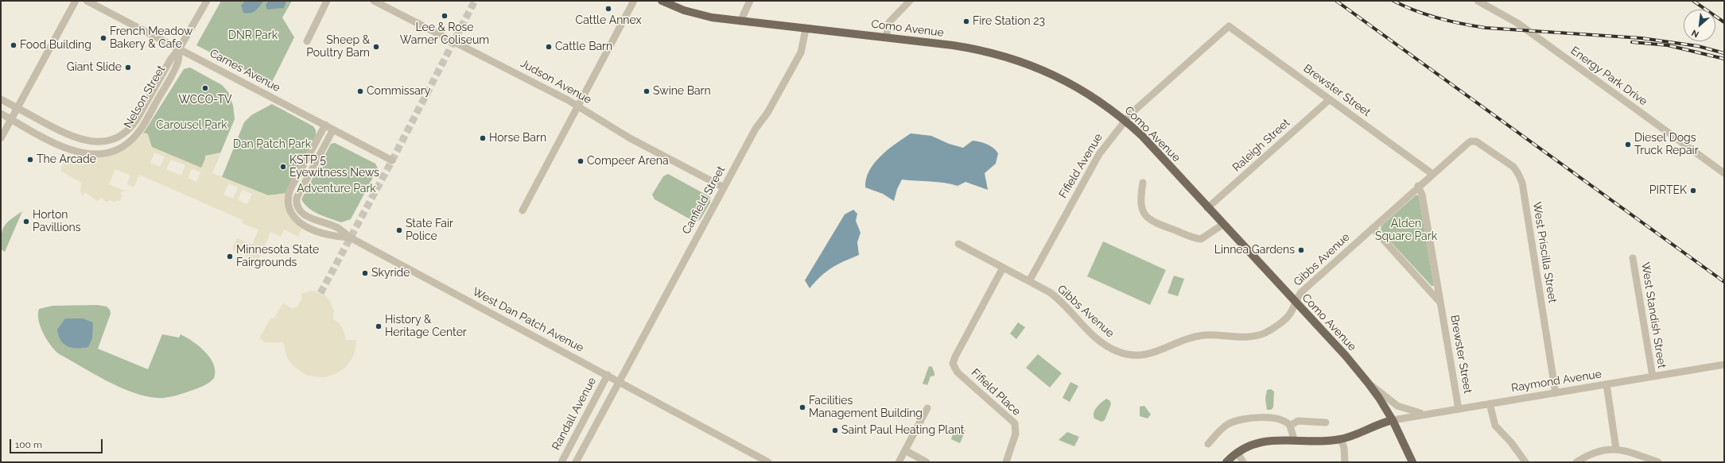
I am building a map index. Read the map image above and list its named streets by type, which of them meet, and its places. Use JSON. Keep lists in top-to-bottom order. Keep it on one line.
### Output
{"streets":{"main road":["Como Avenue"],"street":["Carnes Avenue","Energy Park Drive","Judson Avenue","Brewster Street","Nelson Street","Raleigh Street","Fifield Avenue","Canfield Street","West Priscilla Street","Gibbs Avenue","West Standish Street","West Dan Patch Avenue","Raymond Avenue","Fifield Place","Randall Avenue"]},"crossings":[["Como Avenue","Raleigh Street"],["Como Avenue","Fifield Avenue"],["Como Avenue","Canfield Street"],["Como Avenue","Gibbs Avenue"],["Como Avenue","Raymond Avenue"],["Carnes Avenue","Nelson Street"],["Carnes Avenue","West Dan Patch Avenue"],["Judson Avenue","Canfield Street"],["Brewster Street","Raleigh Street"],["Brewster Street","Fifield Avenue"],["Brewster Street","Gibbs Avenue"],["Brewster Street","Raymond Avenue"],["Fifield Avenue","Gibbs Avenue"],["Canfield Street","West Dan Patch Avenue"],["West Priscilla Street","Gibbs Avenue"],["West Priscilla Street","Raymond Avenue"],["Gibbs Avenue","Fifield Place"],["West Standish Street","Raymond Avenue"],["West Dan Patch Avenue","Randall Avenue"]],"parks":["DNR Park","Carousel Park","Dan Patch Park","Adventure Park","Alden Square Park"],"places":["Cattle Annex","Lee & Rose Warner Coliseum","Fire Station 23","French Meadow Bakery & Cafe","Food Building","Sheep & Poultry Barn","Cattle Barn","Giant Slide","WCCO-TV","Commissary","Swine Barn","Horse Barn","Diesel Dogs Truck Repair","The Arcade","Compeer Arena","KSTP 5 Eyewitness News","PIRTEK","Horton Pavillions","State Fair Police","Linnea Gardens","Minnesota State Fairgrounds","Skyride","History & Heritage Center","Facilities Management Building","Saint Paul Heating Plant"],"scale_bar":"100 m","north":"bottom left"}
